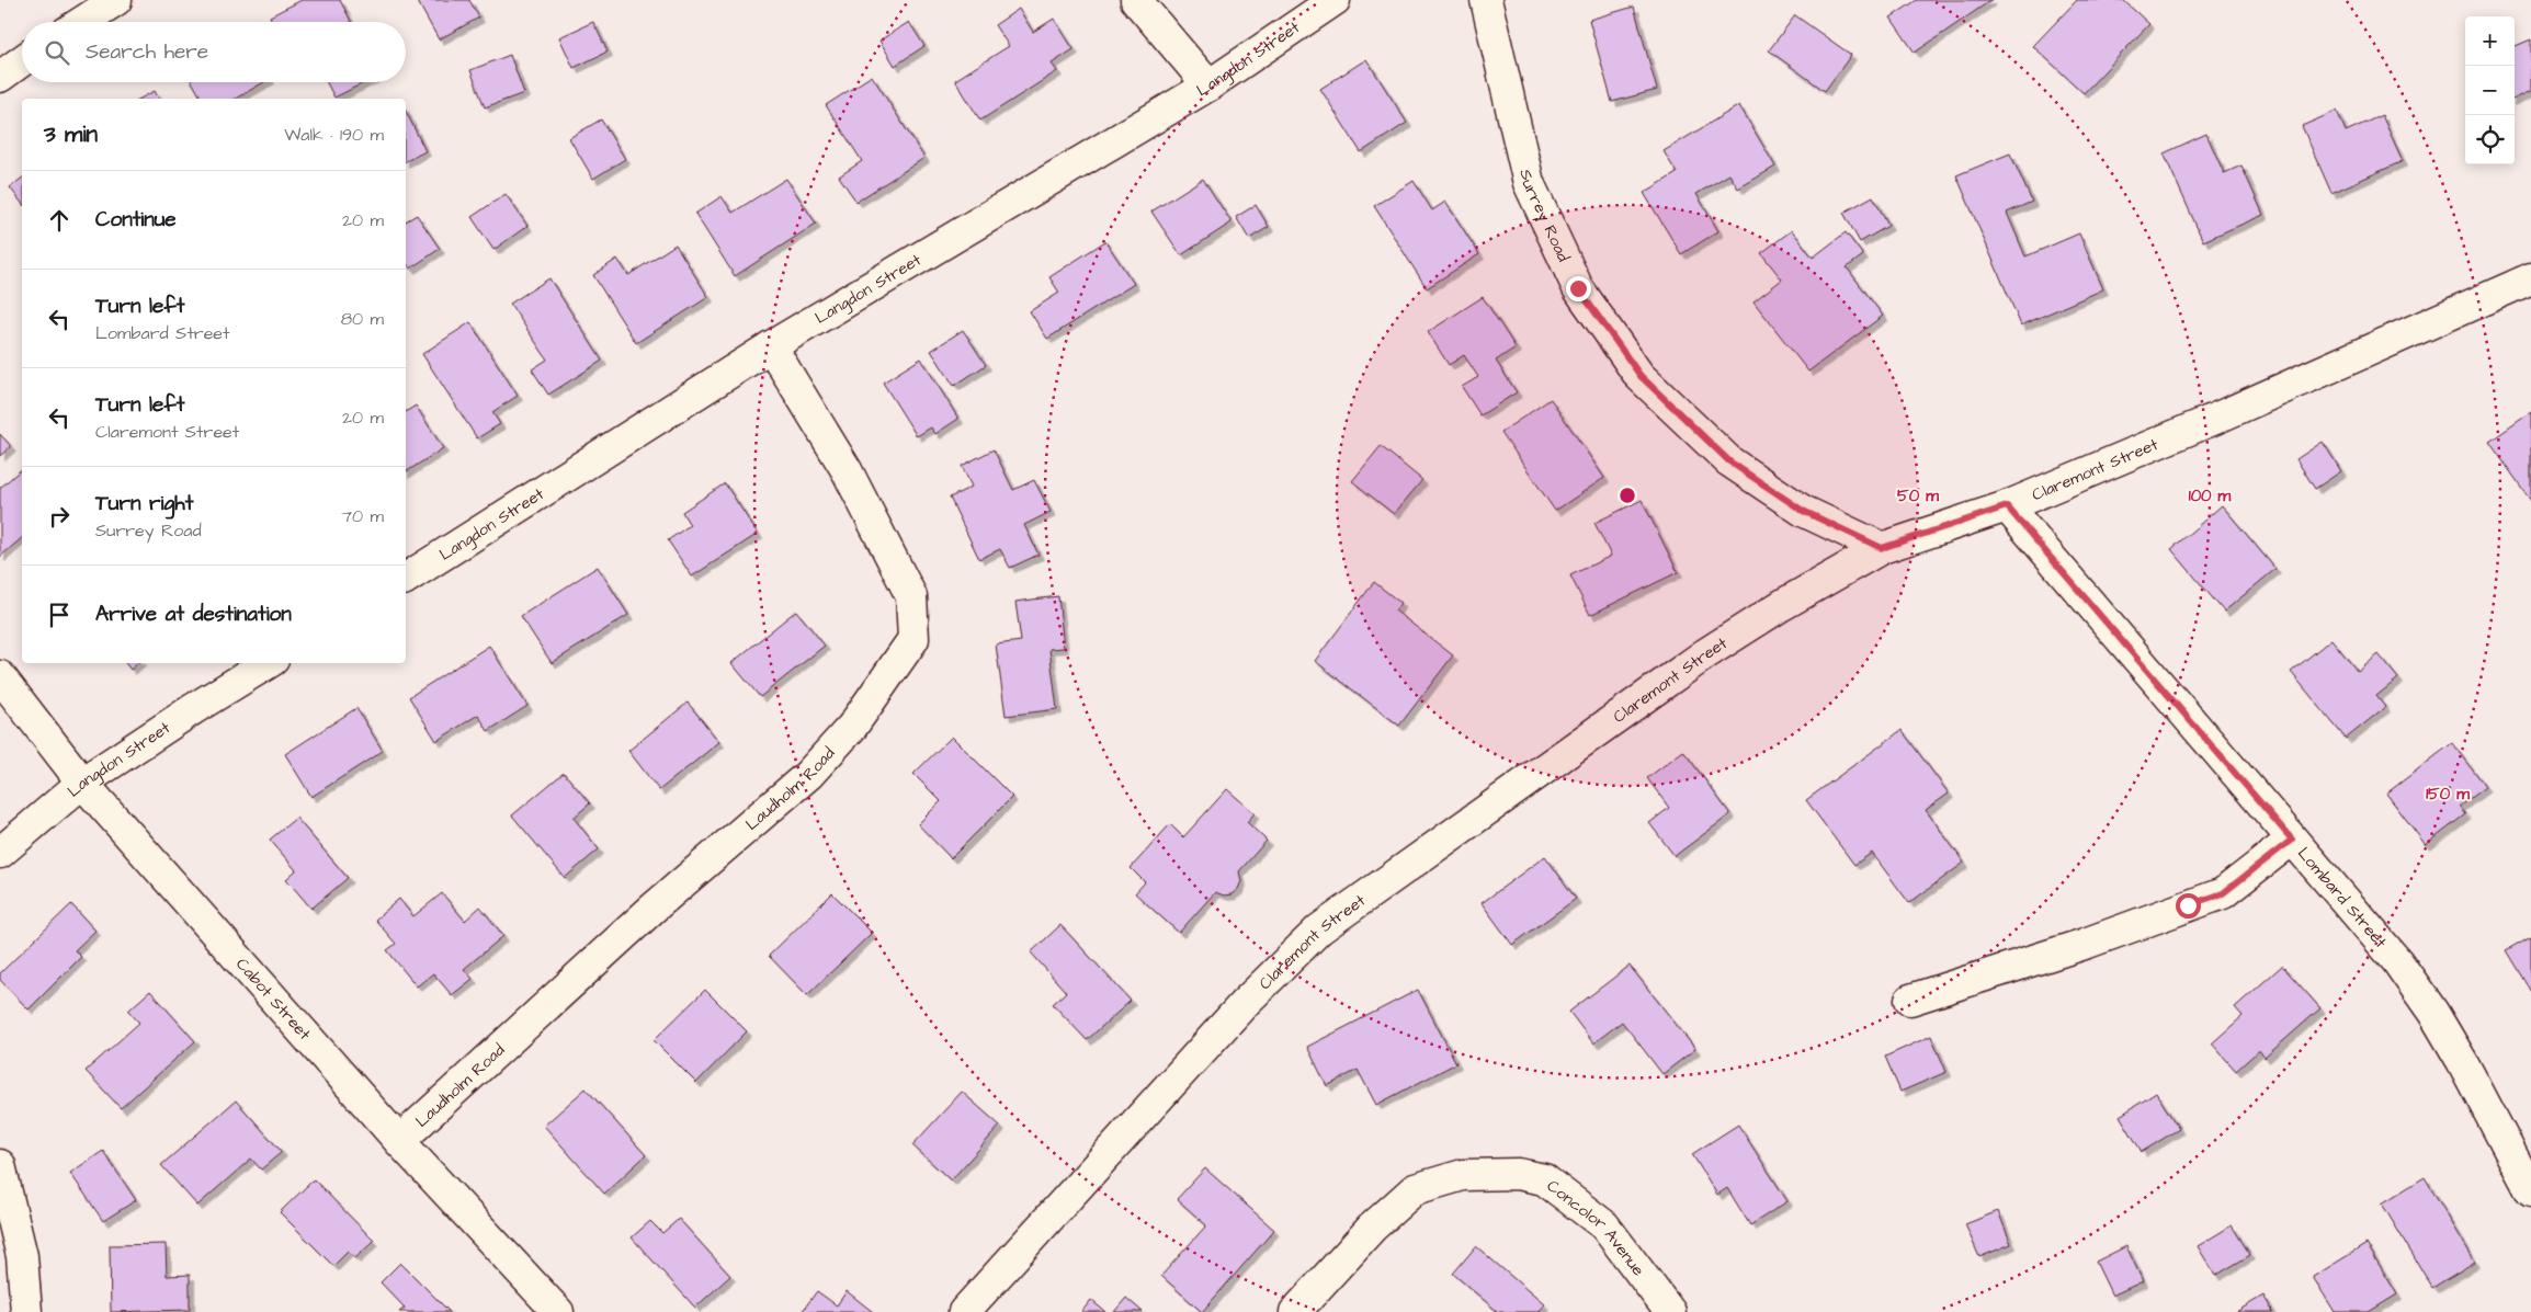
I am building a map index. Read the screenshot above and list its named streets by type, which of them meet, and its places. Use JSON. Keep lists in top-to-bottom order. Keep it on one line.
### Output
{"streets":{"street":["Langdon Street","Surrey Road","Claremont Street","Laudholm Road","Lombard Street","Cabot Street","Concolor Avenue"]},"crossings":[["Langdon Street","Laudholm Road"],["Langdon Street","Cabot Street"],["Surrey Road","Claremont Street"],["Claremont Street","Lombard Street"],["Laudholm Road","Cabot Street"]],"page":{"map_buttons":["+","−"],"search":"Search here","heading":["3 min","Walk · 190 m"],"list":[["Continue","20 m"],["Turn left","Lombard Street","80 m"],["Turn left","Claremont Street","20 m"],["Turn right","Surrey Road","70 m"],"Arrive at destination"]},"rings":["50 m","100 m","150 m"]}
